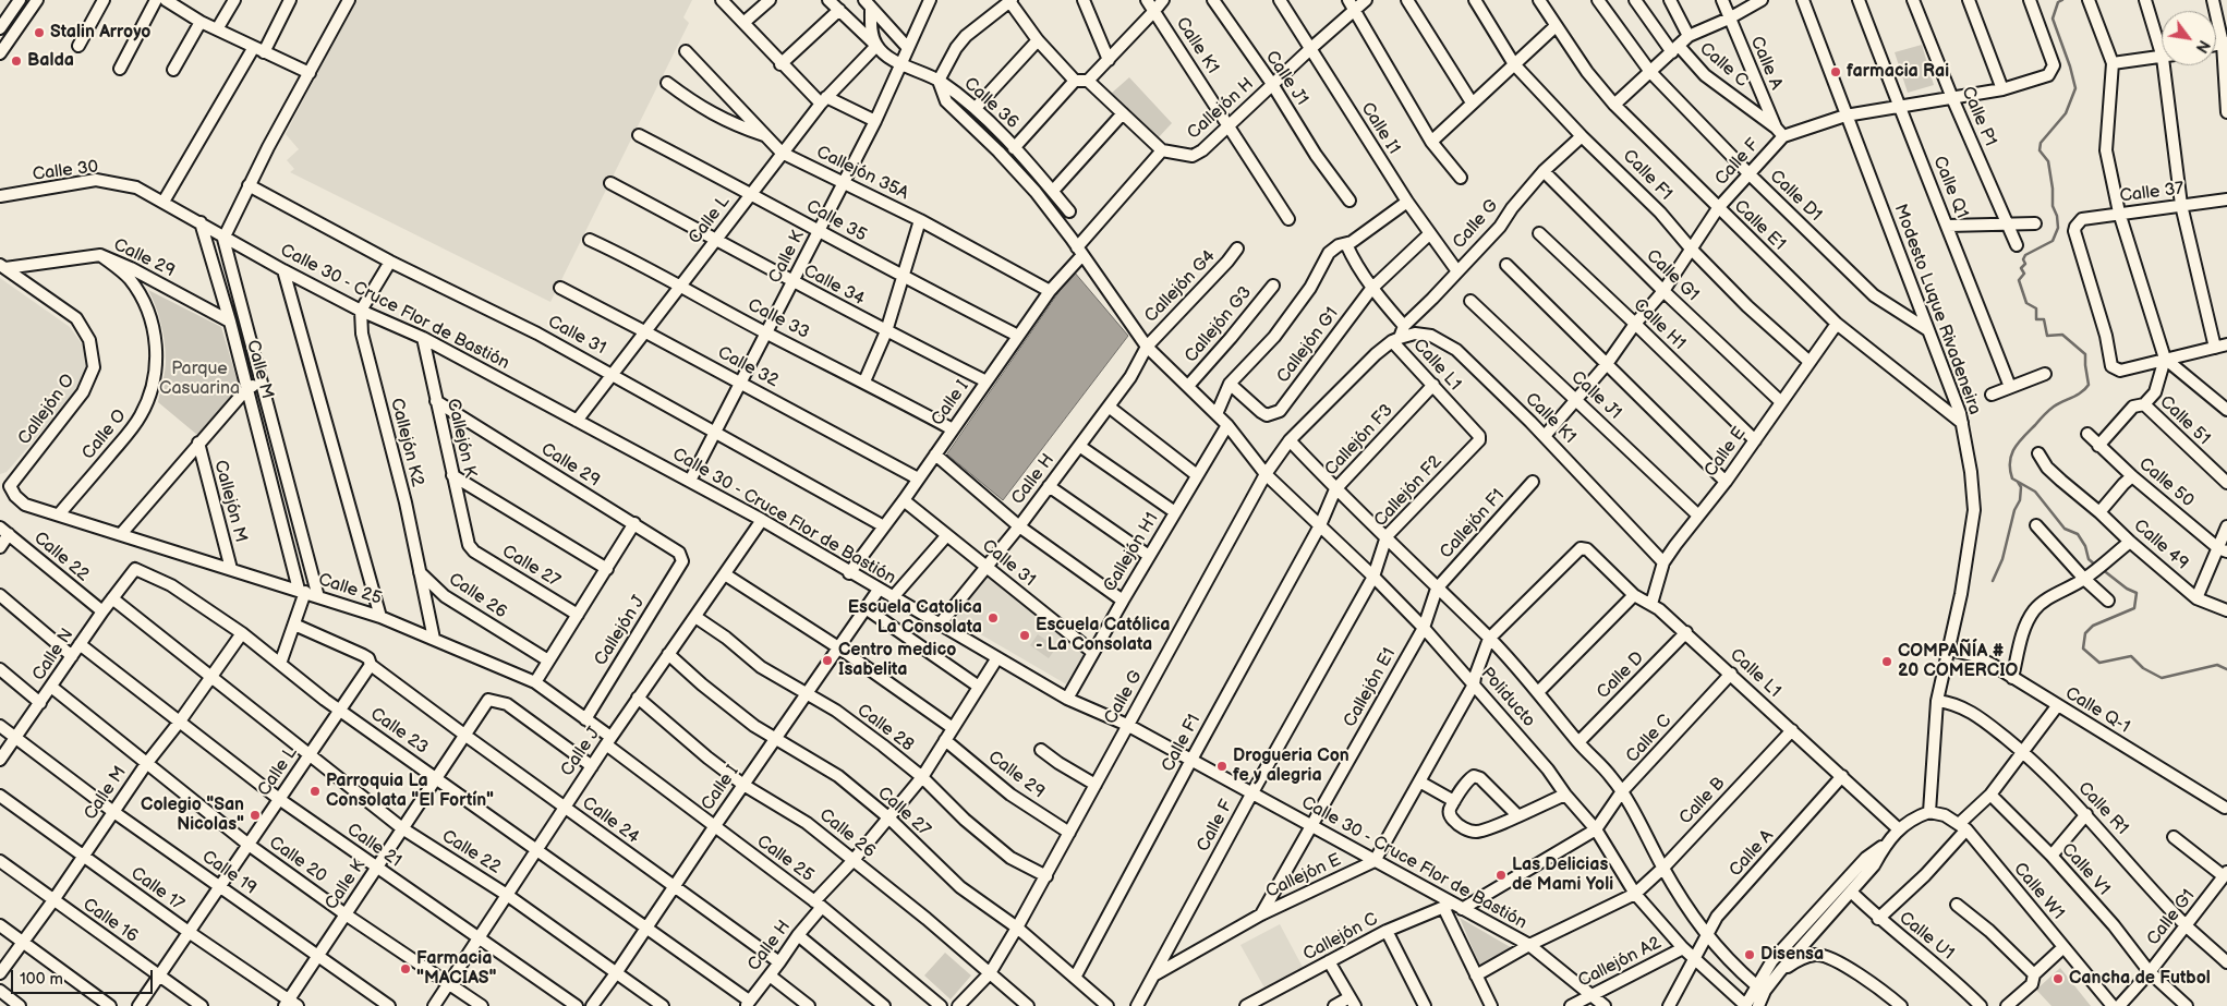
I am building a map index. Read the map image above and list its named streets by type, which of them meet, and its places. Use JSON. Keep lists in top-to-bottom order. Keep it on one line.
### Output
{"streets":{"street":["Calle K1","Calle A","Calle C","Calle J1","Calle 36","Callejón H","Calle P1","Calle I1","Calle F","Calle 30","Callejón 35A","Calle F1","Calle Q1","Calle 37","Calle D1","Calle L","Calle 35","Calle G","Calle E1","Calle K","Calle 29","Calle G1","Calle 34","Callejón G4","Calle 30 - Cruce Flor de Bastión","Modesto Luque Rivadeneira","Calle 33","Callejón G3","Calle H1","Calle 31","Callejón G1","Calle L1","Calle 32","Calle M","Calle I","Callejón O","Calle 51","Calle O","Callejón K","Callejón F3","Callejón K2","Calle E","Calle H","Calle 50","Callejón F2","Callejón M","Callejón F1","Calle 49","Callejón H1","Calle 22","Calle 27","Calle 25","Calle 26","Callejón J","Calle N","Calle D","Callejón E1","Poliducto","Calle Q-1","Calle 28","Calle 23","Calle J","Calle B","Calle R1","Calle 24","Calle 21","Calle 20","Calle V1","Calle 19","Callejón E","Calle 17","Calle W1","Calle 16","Calle U1","Callejón C","Callejón A2"]},"crossings":[["Calle K1","Callejón H"],["Calle K1","Calle F"],["Calle K1","Calle G"],["Calle K1","Calle L1"],["Calle K1","Calle E"],["Calle A","Calle C"],["Calle A","Calle F"],["Calle A","Calle L1"],["Calle A","Poliducto"],["Calle C","Calle L1"],["Calle C","Poliducto"],["Calle C","Callejón C"],["Calle J1","Callejón H"],["Calle J1","Calle F"],["Calle J1","Calle E"],["Calle 36","Calle L"],["Calle 36","Calle K"],["Callejón H","Calle I1"],["Calle P1","Calle F"],["Calle I1","Calle G"],["Calle I1","Callejón G1"],["Calle F","Calle F1"],["Calle F","Calle Q1"],["Calle F","Calle D1"],["Calle F","Calle E1"],["Calle F","Calle G1"],["Calle F","Calle 30 - Cruce Flor de Bastión"],["Calle F","Modesto Luque Rivadeneira"],["Calle F","Calle H1"],["Calle F","Callejón F2"],["Calle F","Poliducto"],["Calle F","Callejón E"],["Calle 30","Calle 30 - Cruce Flor de Bastión"],["Callejón 35A","Calle L"],["Callejón 35A","Calle K"],["Callejón 35A","Calle I"],["Calle F1","Calle G"],["Calle F1","Calle 30 - Cruce Flor de Bastión"],["Calle F1","Callejón F3"],["Calle F1","Calle E"],["Calle F1","Calle 27"],["Calle F1","Poliducto"],["Calle D1","Modesto Luque Rivadeneira"],["Calle L","Calle 35"],["Calle L","Calle 34"],["Calle L","Calle 30 - Cruce Flor de Bastión"],["Calle L","Calle 33"],["Calle L","Calle 31"],["Calle L","Calle 32"],["Calle L","Calle 22"],["Calle L","Calle 23"],["Calle L","Calle 24"],["Calle L","Calle 21"],["Calle L","Calle 20"],["Calle L","Calle 19"],["Calle L","Calle 17"],["Calle L","Calle 16"],["Calle 35","Calle K"],["Calle 35","Calle I"],["Calle G","Calle 29"],["Calle G","Calle G1"],["Calle G","Calle 30 - Cruce Flor de Bastión"],["Calle G","Calle L1"],["Calle G","Calle 27"],["Calle G","Calle 26"],["Calle G","Poliducto"],["Calle G","Calle 28"],["Calle E1","Modesto Luque Rivadeneira"],["Calle E1","Calle E"],["Calle K","Calle 34"],["Calle K","Calle 30 - Cruce Flor de Bastión"],["Calle K","Calle 33"],["Calle K","Calle 31"],["Calle K","Calle 32"],["Calle K","Calle 22"],["Calle K","Calle 23"],["Calle K","Calle J"],["Calle K","Calle 24"],["Calle K","Calle 21"],["Calle K","Calle 20"],["Calle K","Calle 19"],["Calle K","Calle 17"],["Calle 29","Calle M"],["Calle 29","Callejón O"],["Calle 29","Calle O"],["Calle 29","Callejón K"],["Calle 29","Calle H"],["Calle 29","Callejón J"],["Calle G1","Calle E"],["Calle G1","Calle R1"],["Calle G1","Calle V1"],["Calle 34","Calle I"],["Callejón G4","Calle H"],["Calle 30 - Cruce Flor de Bastión","Calle M"],["Calle 30 - Cruce Flor de Bastión","Calle I"],["Calle 30 - Cruce Flor de Bastión","Callejón K"],["Calle 30 - Cruce Flor de Bastión","Callejón K2"],["Calle 30 - Cruce Flor de Bastión","Calle H"],["Calle 30 - Cruce Flor de Bastión","Callejón H1"],["Calle 30 - Cruce Flor de Bastión","Callejón E1"],["Calle 30 - Cruce Flor de Bastión","Calle J"],["Calle 30 - Cruce Flor de Bastión","Calle B"],["Calle 30 - Cruce Flor de Bastión","Callejón E"],["Calle 30 - Cruce Flor de Bastión","Callejón C"],["Calle 30 - Cruce Flor de Bastión","Callejón A2"],["Modesto Luque Rivadeneira","Calle Q-1"],["Modesto Luque Rivadeneira","Calle R1"],["Modesto Luque Rivadeneira","Calle W1"],["Calle 33","Calle I"],["Calle H1","Calle E"],["Calle 31","Calle I"],["Calle 31","Calle H"],["Calle 31","Callejón H1"],["Calle L1","Callejón F3"],["Calle L1","Calle E"],["Calle L1","Callejón F2"],["Calle L1","Calle D"],["Calle L1","Poliducto"],["Calle L1","Calle B"],["Calle 32","Calle I"],["Calle M","Calle 22"],["Calle M","Calle 25"],["Calle M","Calle 23"],["Calle M","Calle 21"],["Calle M","Calle 20"],["Calle M","Calle 19"],["Calle M","Calle 17"],["Calle M","Calle 16"],["Calle I","Calle 22"],["Calle I","Calle 27"],["Calle I","Calle 25"],["Calle I","Calle 26"],["Calle I","Calle 28"],["Calle I","Calle 23"],["Calle I","Calle 24"],["Callejón O","Calle O"],["Callejón O","Calle 25"],["Calle O","Calle 25"],["Callejón K","Calle 27"],["Callejón F3","Poliducto"],["Callejón K2","Calle 25"],["Callejón K2","Calle 26"],["Calle H","Calle 27"],["Calle H","Calle 25"],["Calle H","Calle 26"],["Calle H","Calle 28"],["Calle H","Calle 23"],["Calle H","Calle 24"],["Callejón F2","Poliducto"],["Callejón M","Calle 25"],["Callejón F1","Callejón E1"],["Callejón F1","Poliducto"],["Callejón H1","Poliducto"],["Calle 22","Calle N"],["Calle 22","Calle J"],["Calle 27","Calle J"],["Calle 25","Callejón J"],["Calle 25","Calle J"],["Calle 26","Calle J"],["Calle N","Calle 23"],["Calle N","Calle 21"],["Calle N","Calle 20"],["Calle N","Calle 19"],["Calle D","Poliducto"],["Callejón E1","Poliducto"],["Callejón E1","Callejón E"],["Poliducto","Calle B"],["Poliducto","Callejón C"],["Poliducto","Callejón A2"],["Calle 28","Calle J"],["Calle 23","Calle J"],["Calle J","Calle 24"],["Calle J","Calle 21"],["Calle J","Calle 20"]],"parks":["Parque Casuarina"],"places":["Stalin Arroyo","Balda","farmacia Rai","Escuela Catolica La Consolata","Escuela Católica - La Consolata","Centro medico Isabelita","COMPAÑÍA # 20 COMERCIO","Drogueria Con fe y alegria","Parroquia La Consolata \"El Fortín\"","Colegio \"San Nicolas\"","Las Delicias de Mami Yoli","Disensa","Farmacia \"MACIAS\"","Cancha de Futbol"],"scale_bar":"100 m","north":"bottom right"}
